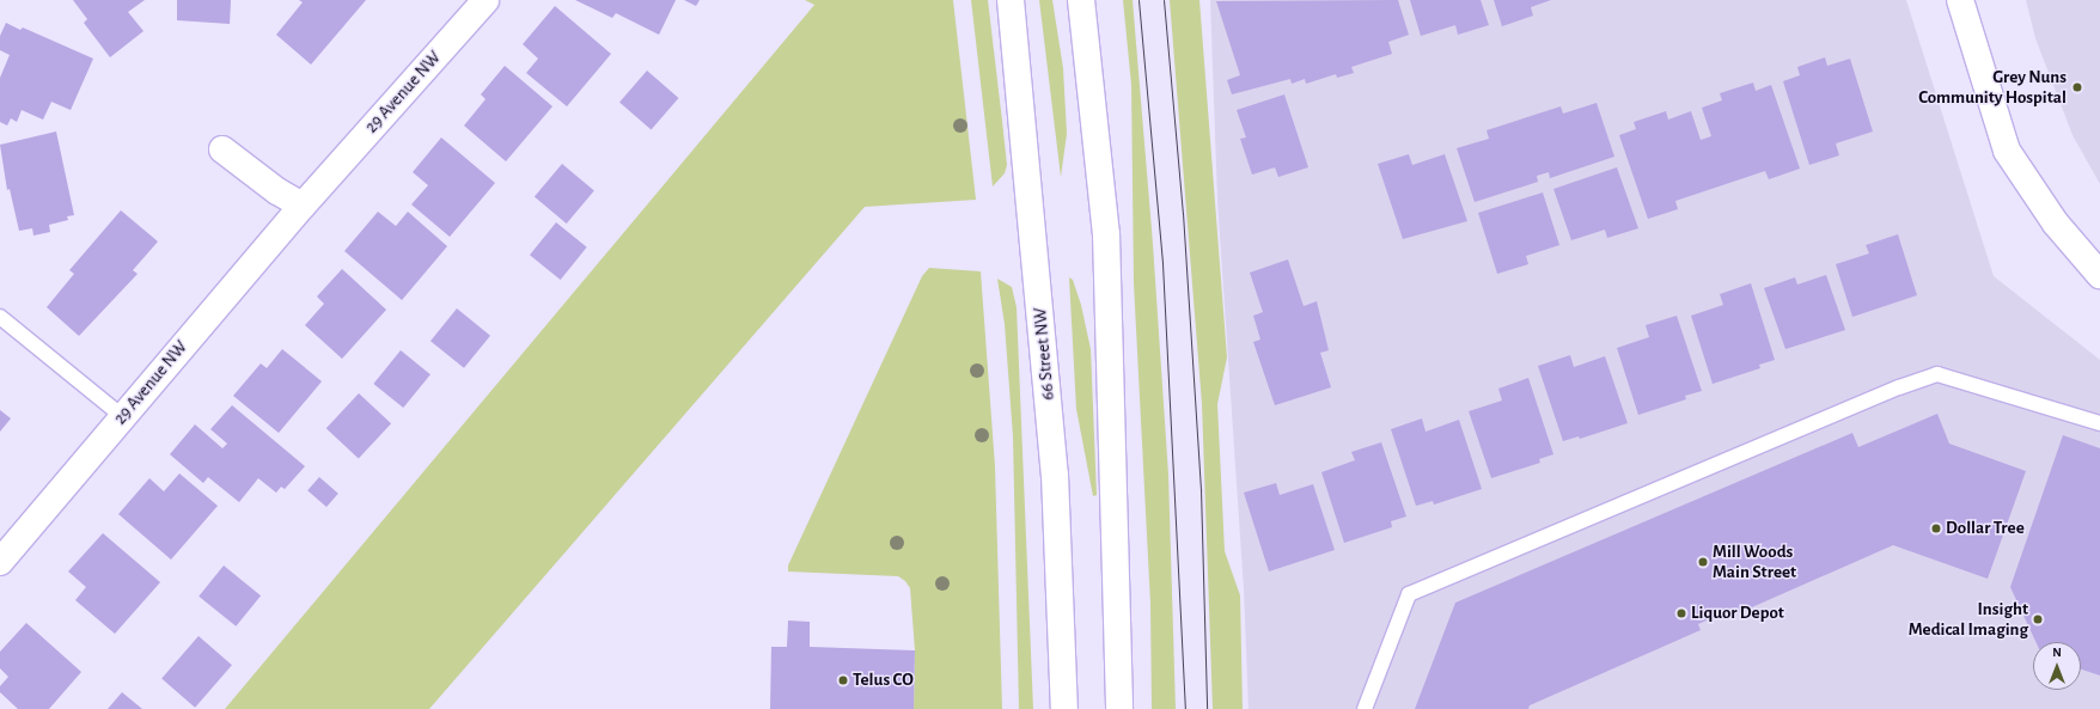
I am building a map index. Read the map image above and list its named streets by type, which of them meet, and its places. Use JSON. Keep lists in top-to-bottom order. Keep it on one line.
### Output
{"streets":{"main road":["29 Avenue NW","66 Street NW"]},"places":["Grey Nuns Community Hospital","Dollar Tree","Mill Woods Main Street","Liquor Depot","Insight Medical Imaging","Telus CO"],"north":"top"}
